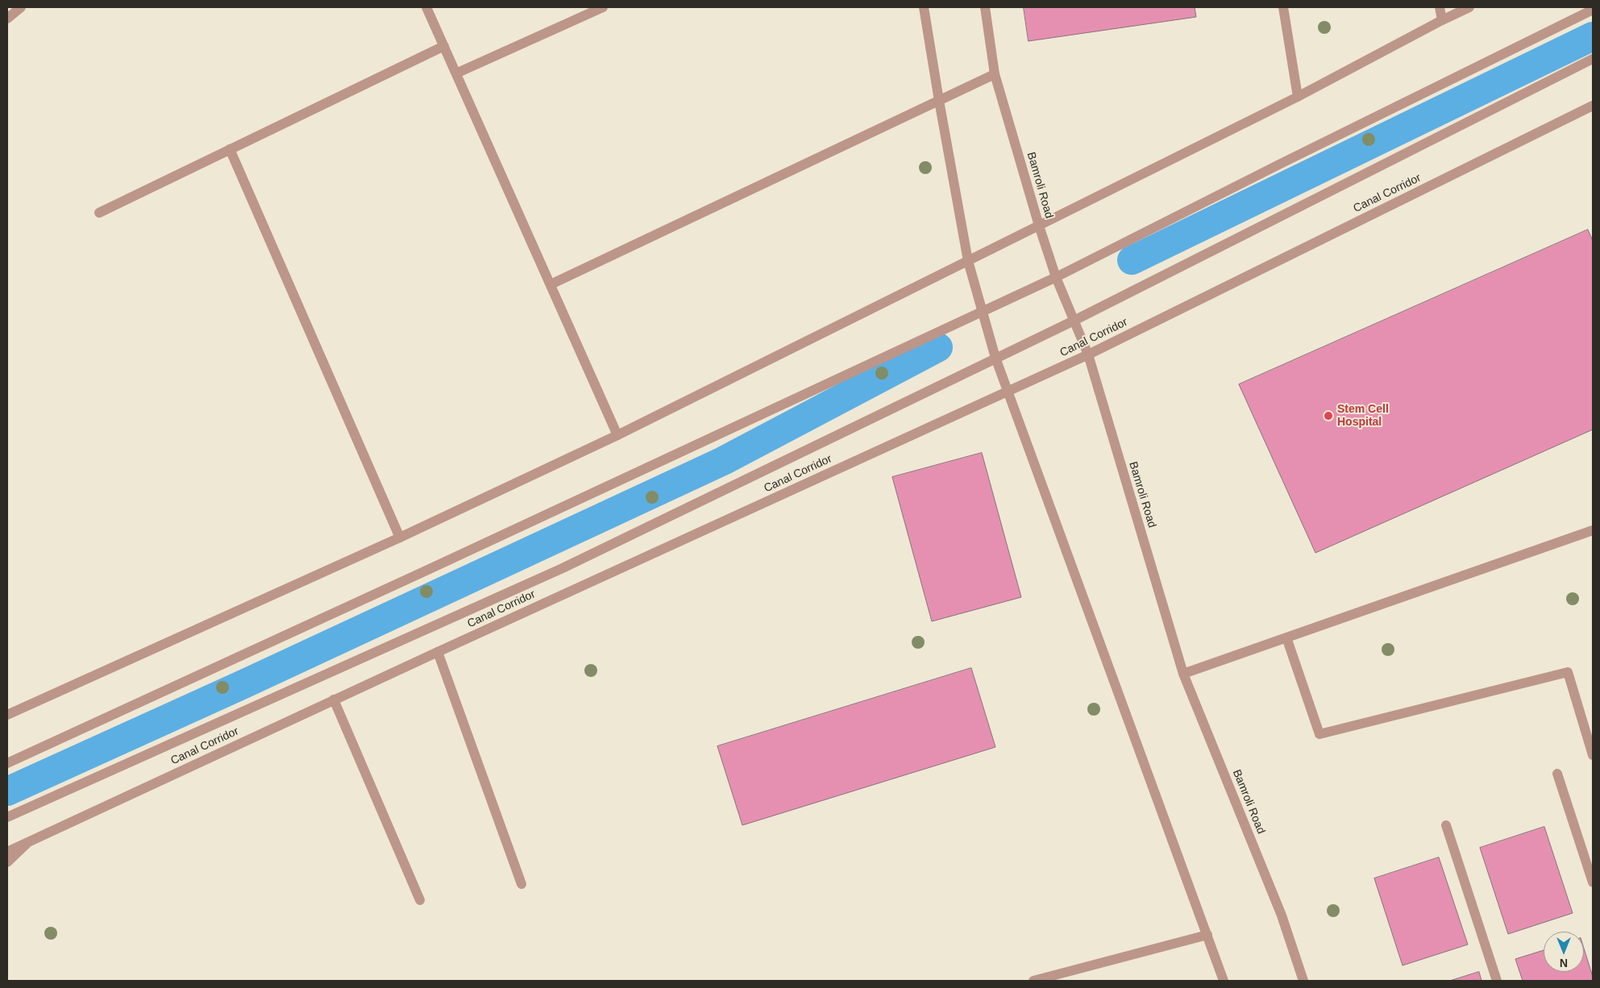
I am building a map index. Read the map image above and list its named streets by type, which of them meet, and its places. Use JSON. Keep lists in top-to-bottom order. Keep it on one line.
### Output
{"streets":{"street":["Bamroli Road","Canal Corridor"]},"crossings":[["Bamroli Road","Canal Corridor"]],"places":["Stem Cell Hospital"],"north":"bottom"}
